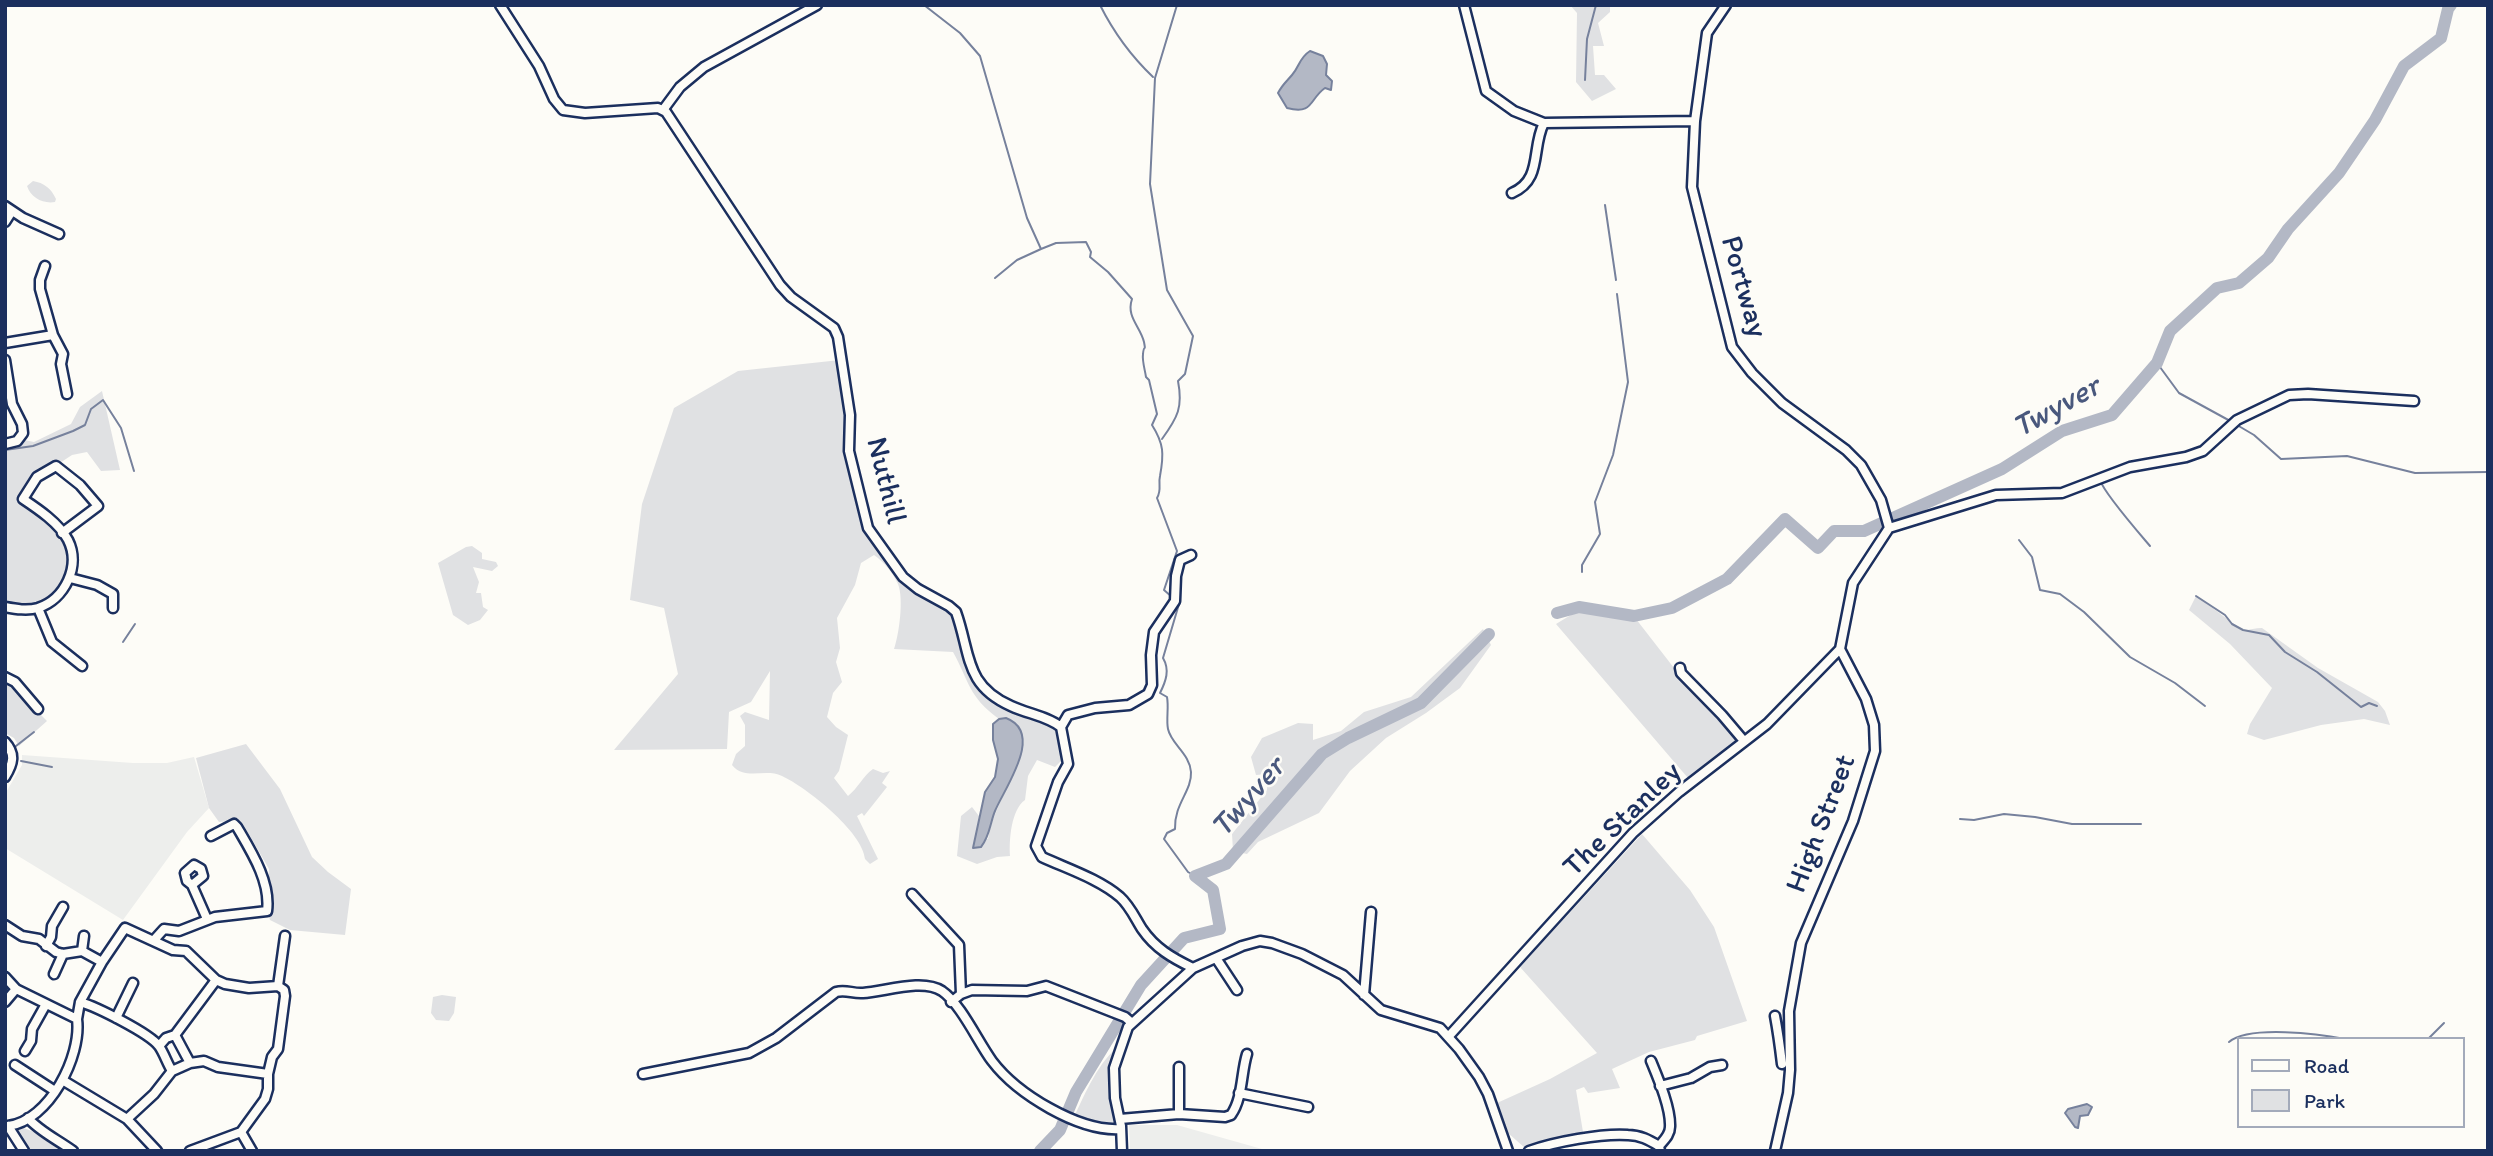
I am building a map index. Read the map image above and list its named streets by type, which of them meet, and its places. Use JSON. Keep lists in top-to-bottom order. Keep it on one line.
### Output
{"streets":{"street":["Portway","Nuthill","The Stanley","High Street"]},"crossings":[["The Stanley","High Street"]],"water":["Twyver"],"legend":["Road","Park"]}
